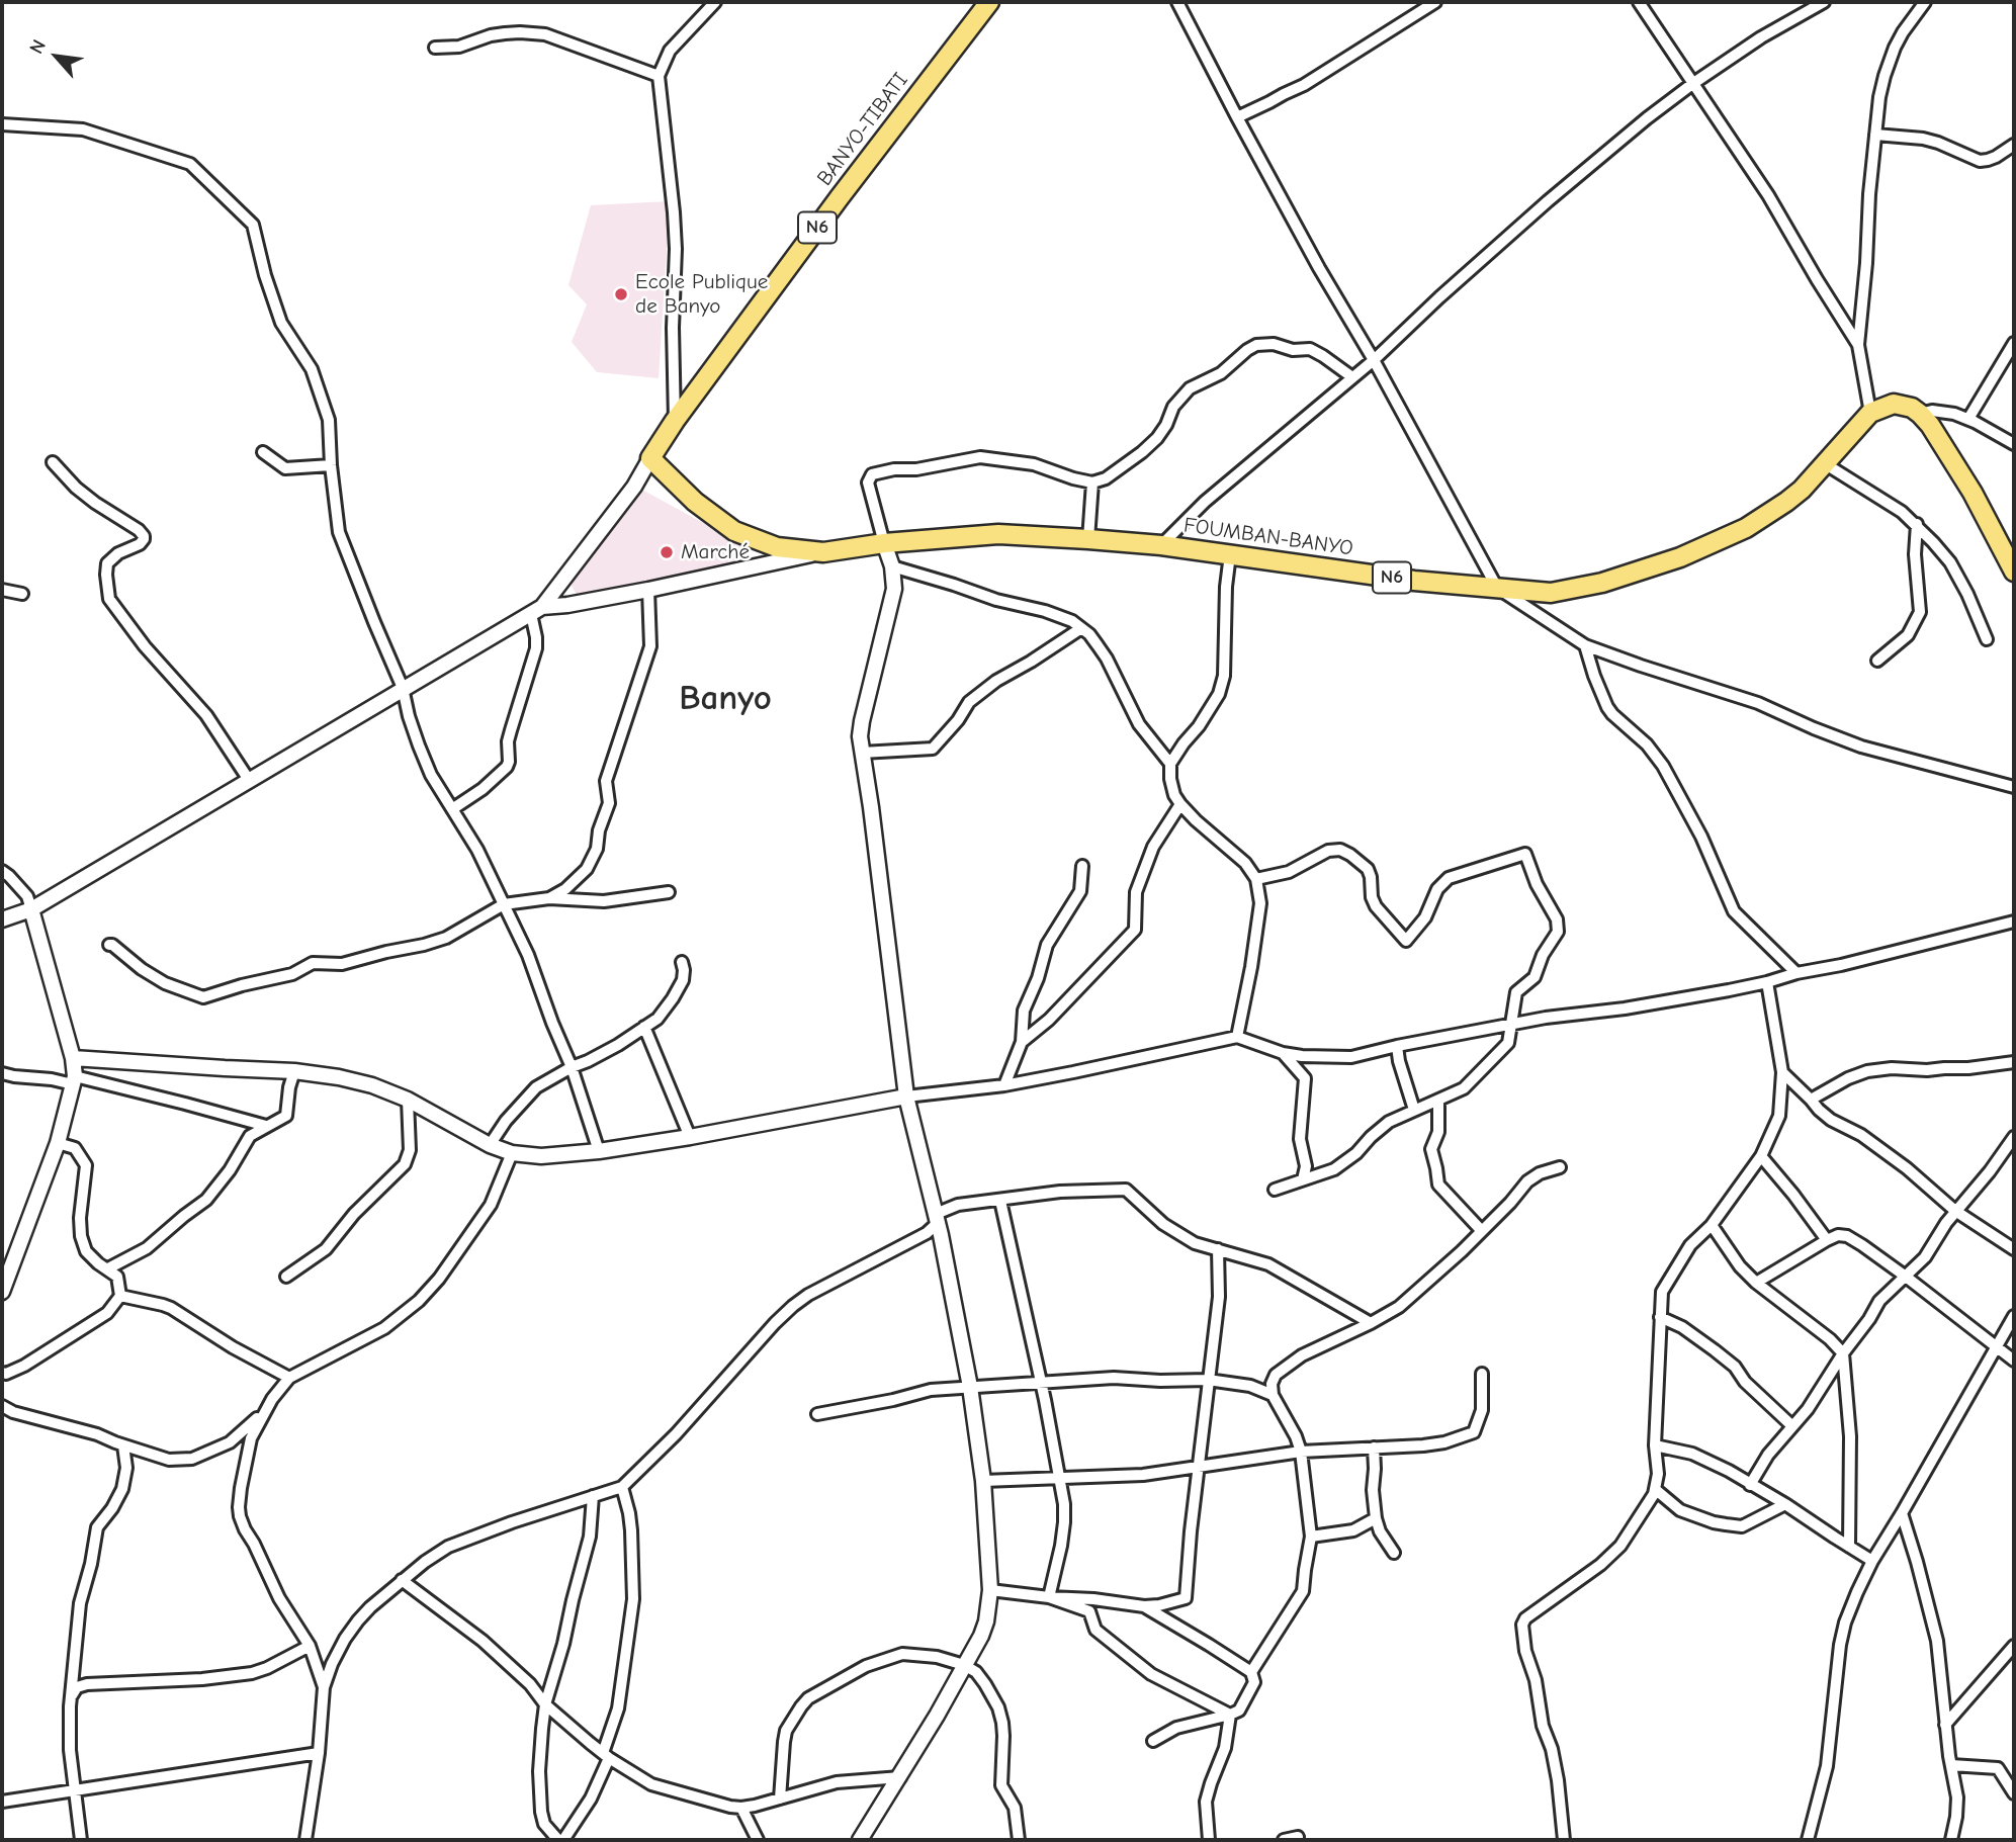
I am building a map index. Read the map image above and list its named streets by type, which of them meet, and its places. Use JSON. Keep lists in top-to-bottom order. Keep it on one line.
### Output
{"streets":{"highway":["BANYO-TIBATI","N6","FOUMBAN-BANYO"]},"crossings":[["BANYO-TIBATI","FOUMBAN-BANYO"]],"districts":["Banyo"],"places":["Ecole Publique de Banyo","Marché"],"north":"top left"}
